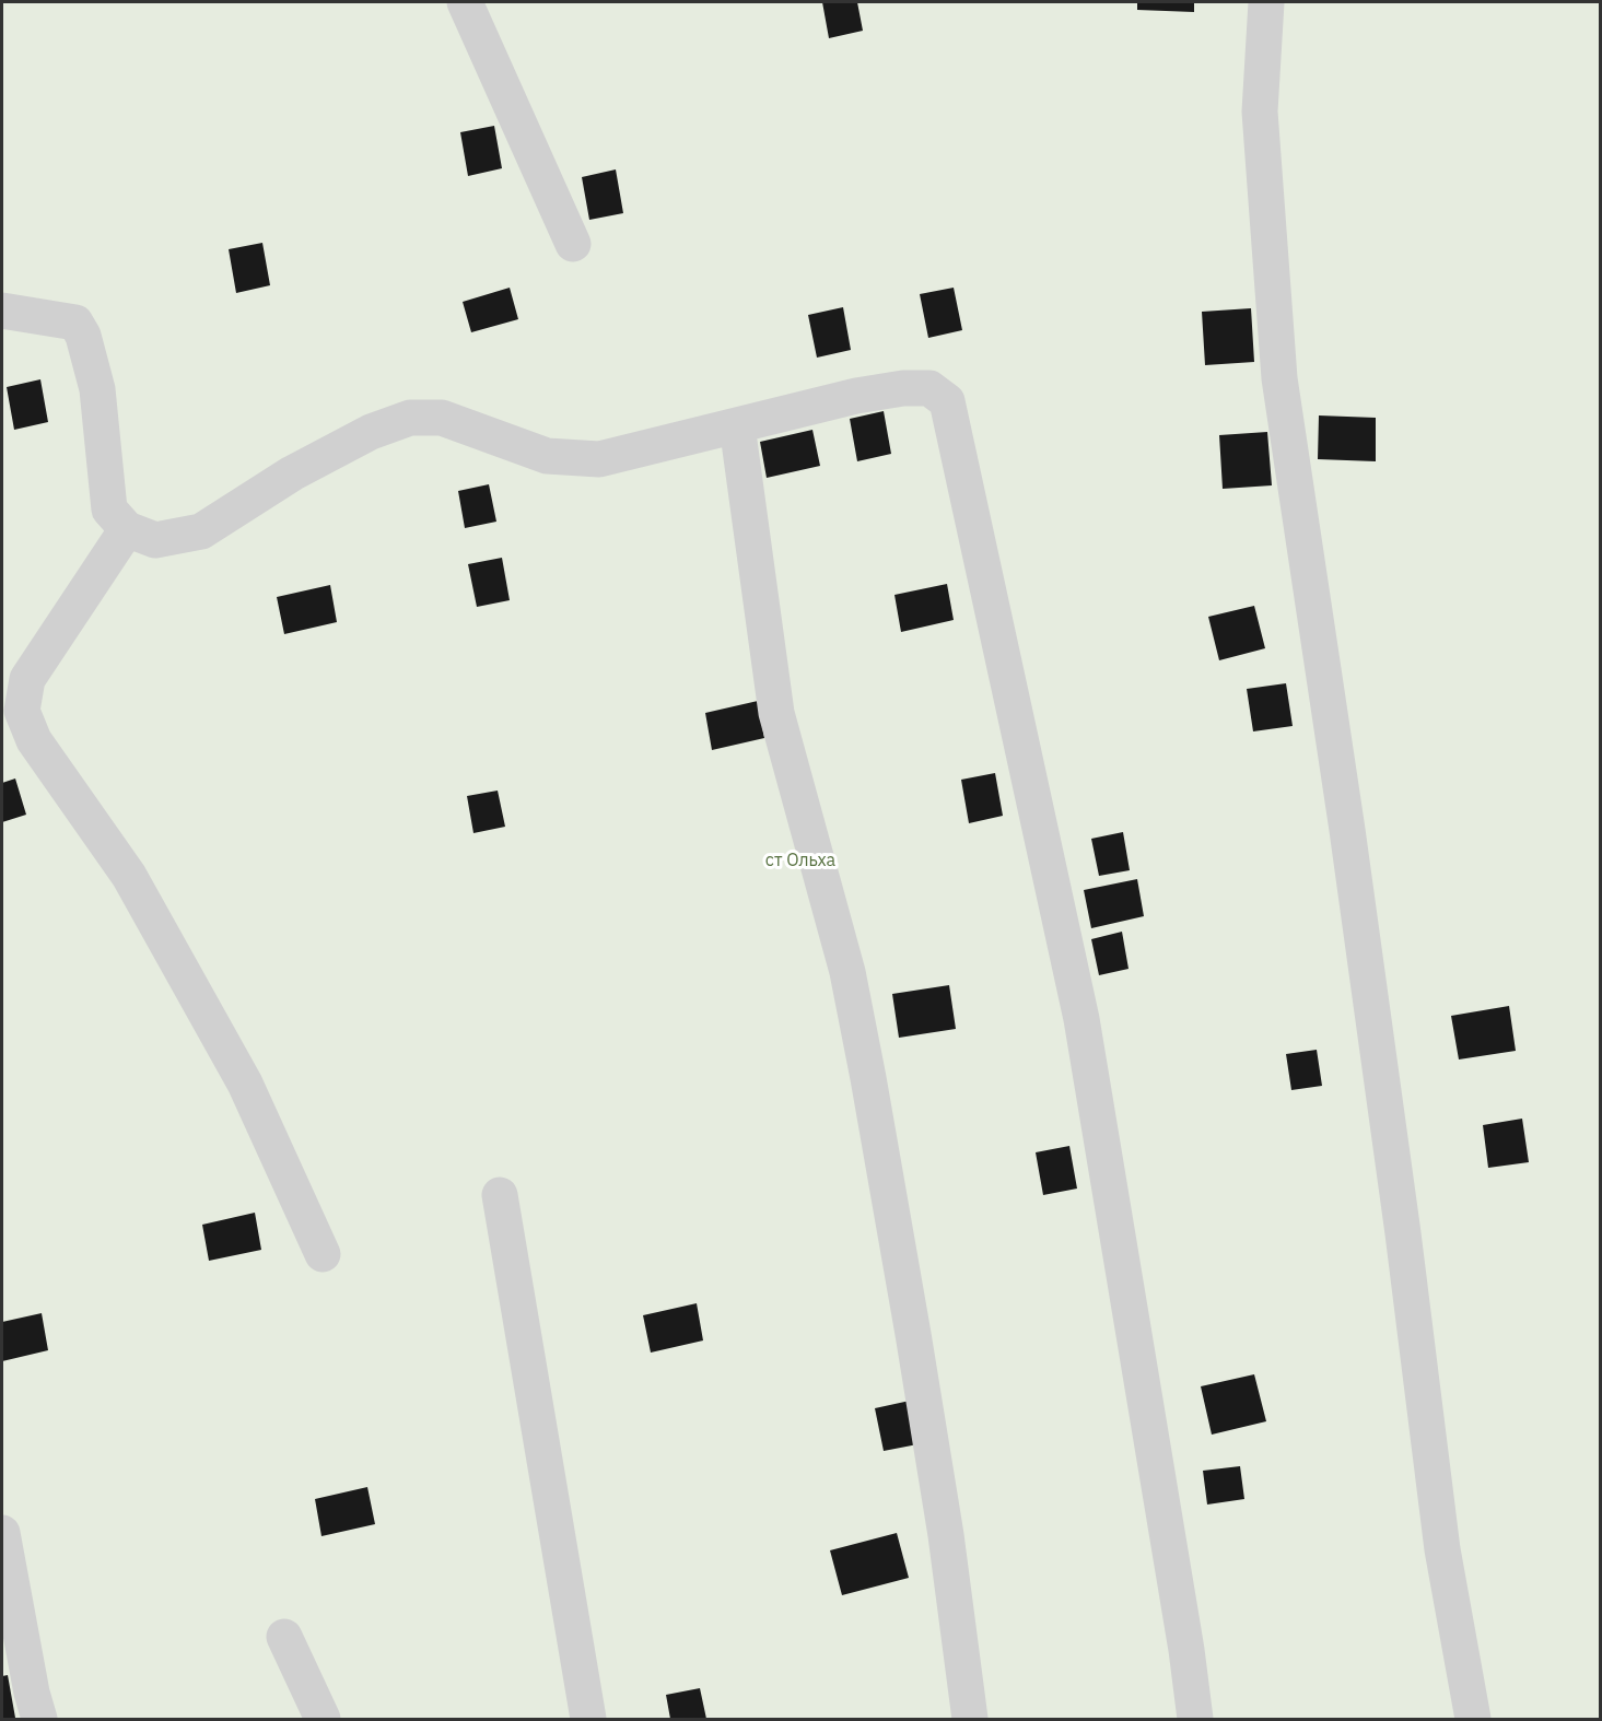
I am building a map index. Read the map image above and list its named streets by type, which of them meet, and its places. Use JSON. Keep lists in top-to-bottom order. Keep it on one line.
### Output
{"parks":["ст Ольха"]}
